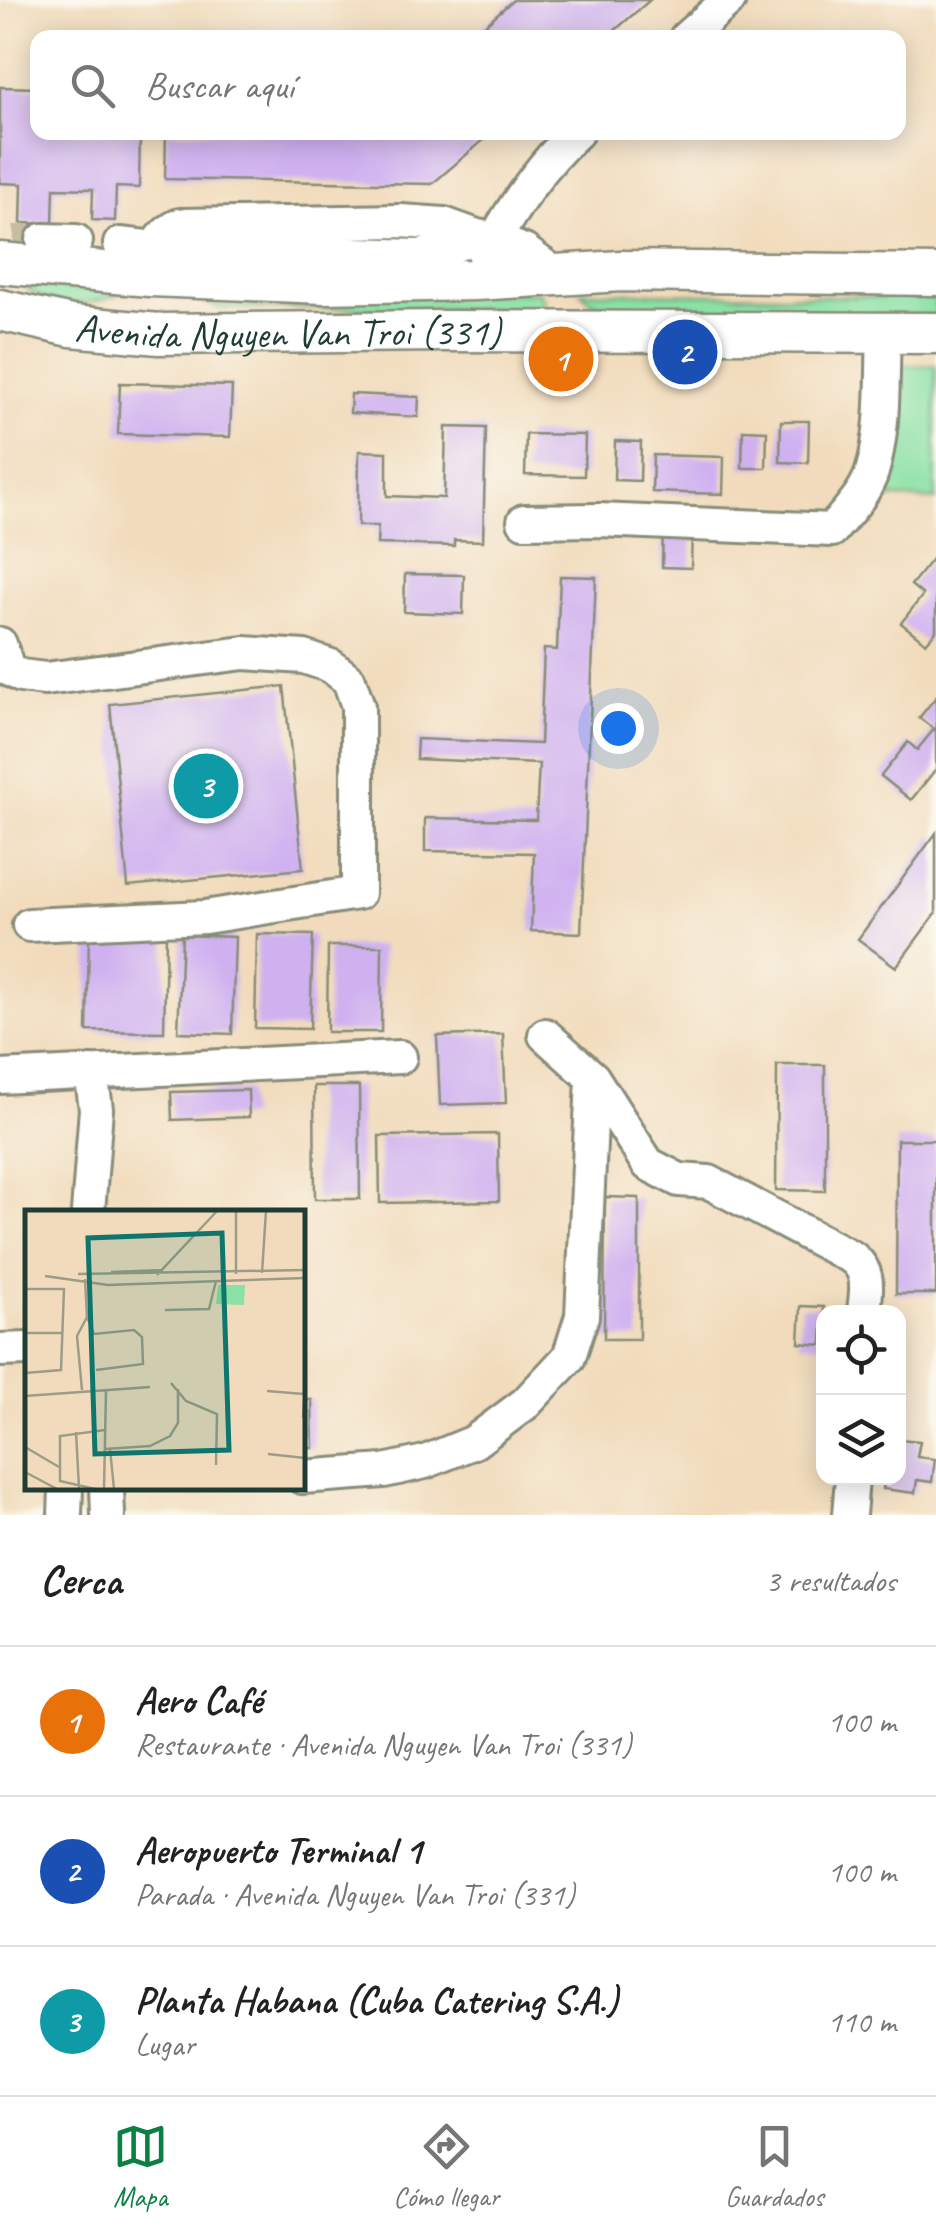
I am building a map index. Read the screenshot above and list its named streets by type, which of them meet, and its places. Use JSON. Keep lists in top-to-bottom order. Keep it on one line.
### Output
{"streets":{"main road":["Avenida Nguyen Van Troi (331)"]},"page":{"search":"Buscar aquí","pins":["2","1","3"],"heading":["Cerca","3 resultados"],"list":[{"mark":"1","name":"Aero Café","note":"Restaurante · Avenida Nguyen Van Troi (331)","value":"100 m"},{"mark":"2","name":"Aeropuerto Terminal 1","note":"Parada · Avenida Nguyen Van Troi (331)","value":"100 m"},{"mark":"3","name":"Planta Habana (Cuba Catering S.A.)","note":"Lugar","value":"110 m"}],"nav":["Mapa","Cómo llegar","Guardados"]}}
